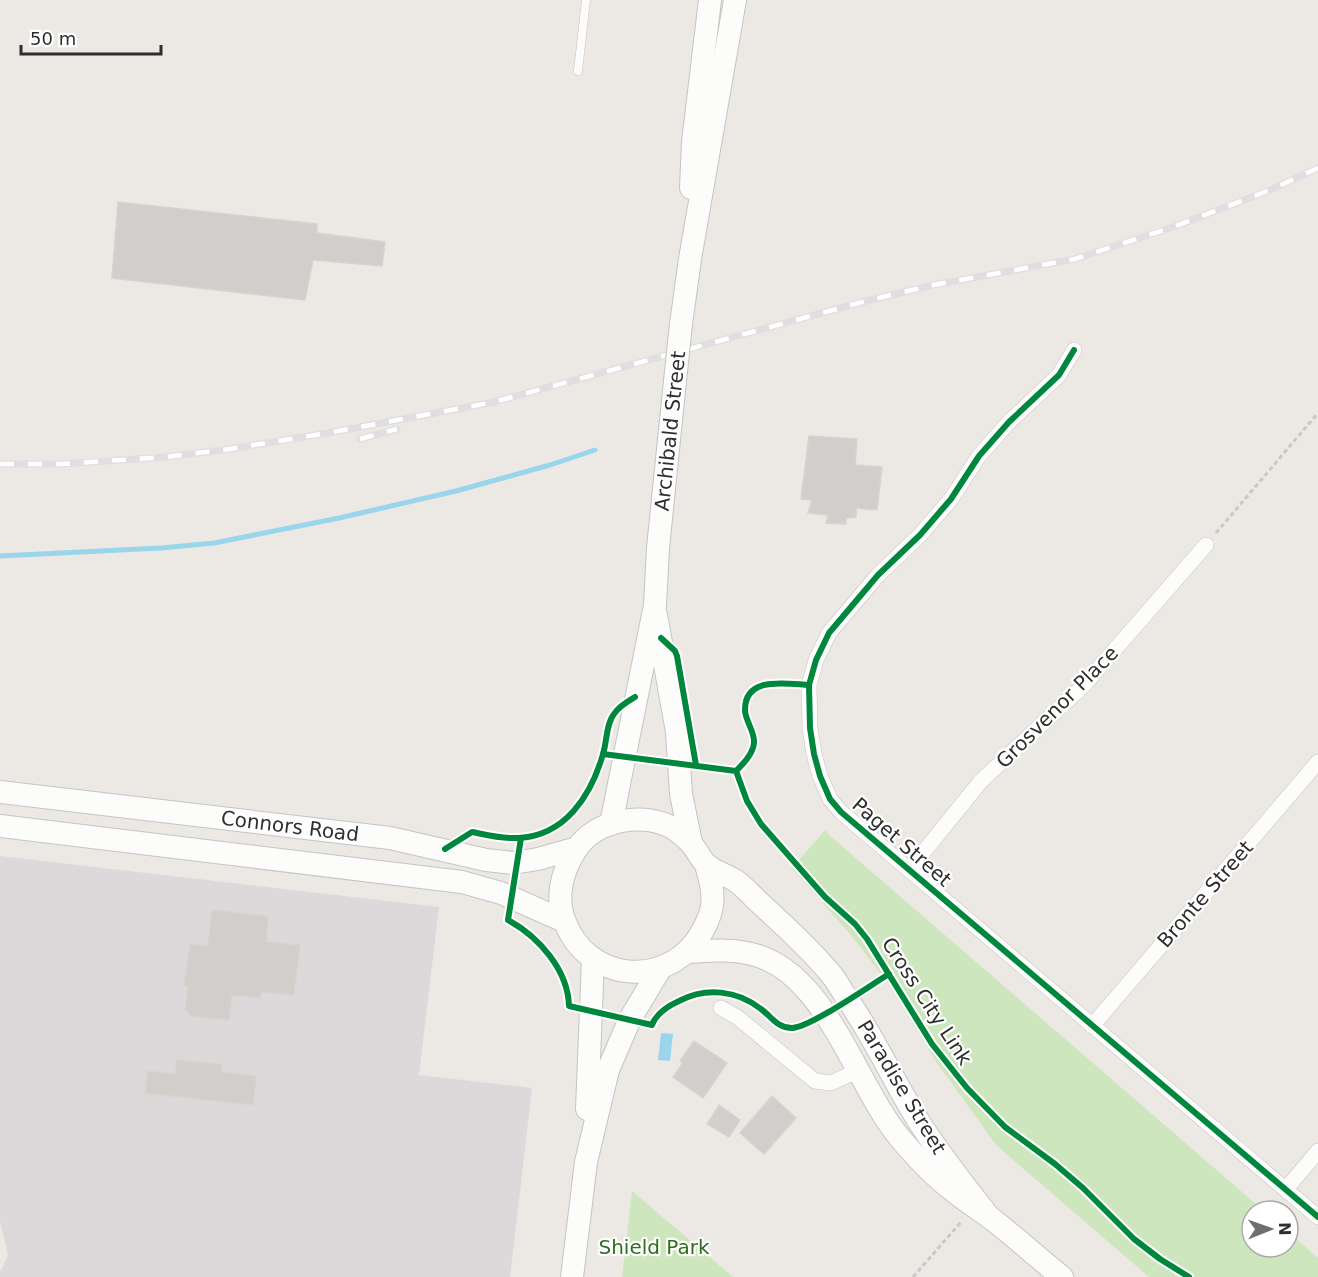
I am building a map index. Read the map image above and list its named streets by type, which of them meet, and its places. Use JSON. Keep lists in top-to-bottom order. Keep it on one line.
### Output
{"streets":{"street":["Archibald Street","Grosvenor Place","Connors Road","Paget Street","Bronte Street","Paradise Street"],"cycle path":["Cross City Link"]},"crossings":[["Archibald Street","Connors Road"],["Archibald Street","Paradise Street"],["Grosvenor Place","Paget Street"],["Connors Road","Paradise Street"],["Paget Street","Bronte Street"]],"parks":["Shield Park"],"scale_bar":"50 m","north":"right"}
